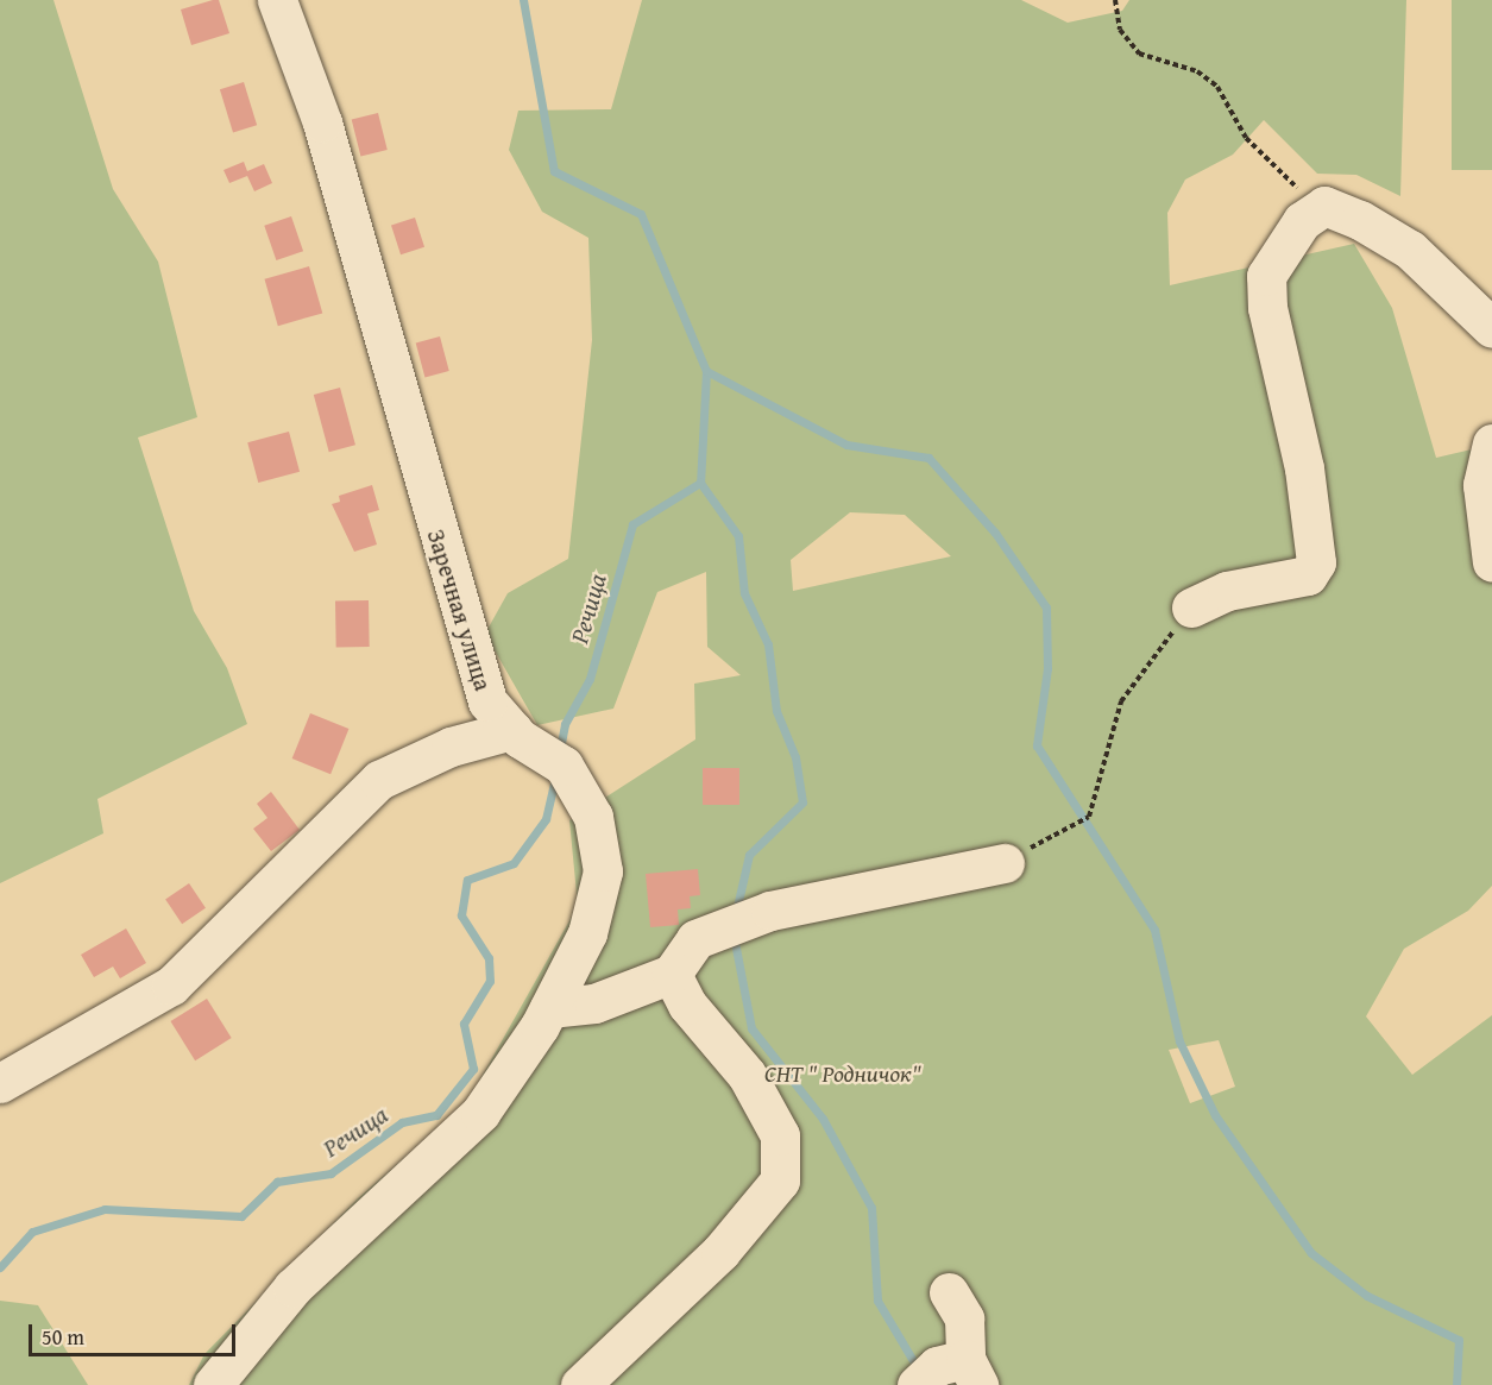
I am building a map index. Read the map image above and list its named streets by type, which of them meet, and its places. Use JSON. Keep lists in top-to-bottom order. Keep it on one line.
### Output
{"streets":{"street":["Заречная улица"]},"water":["Речица"],"parks":["СНТ \" Родничок\""],"scale_bar":"50 m"}
